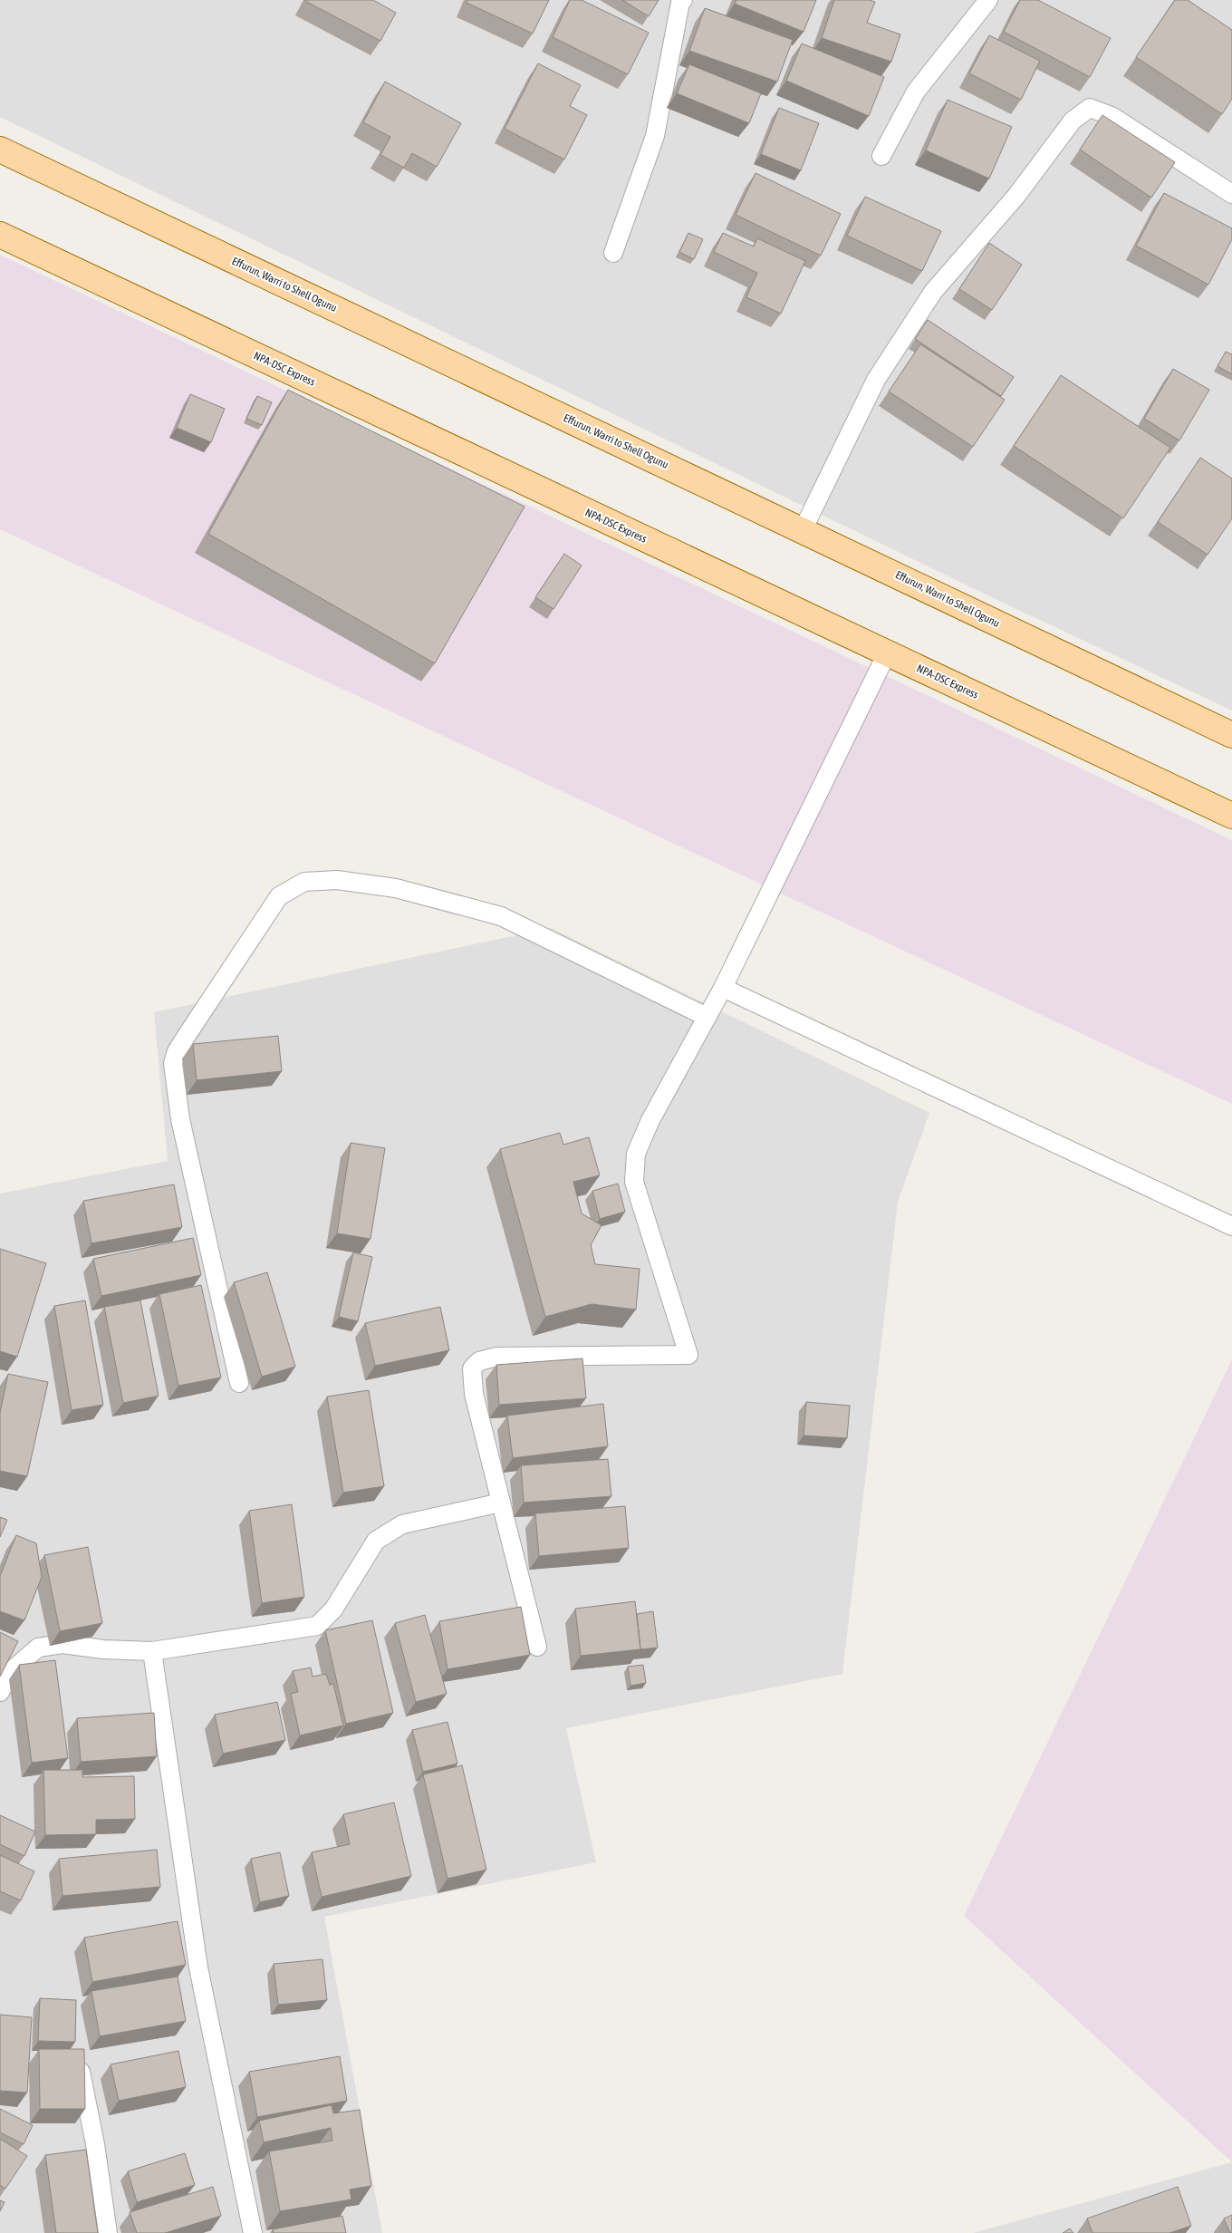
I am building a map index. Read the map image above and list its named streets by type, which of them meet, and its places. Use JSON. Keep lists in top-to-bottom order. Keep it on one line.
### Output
{"streets":{"main road":["Effurun, Warri to Shell Ogunu","NPA-DSC Express"]}}
